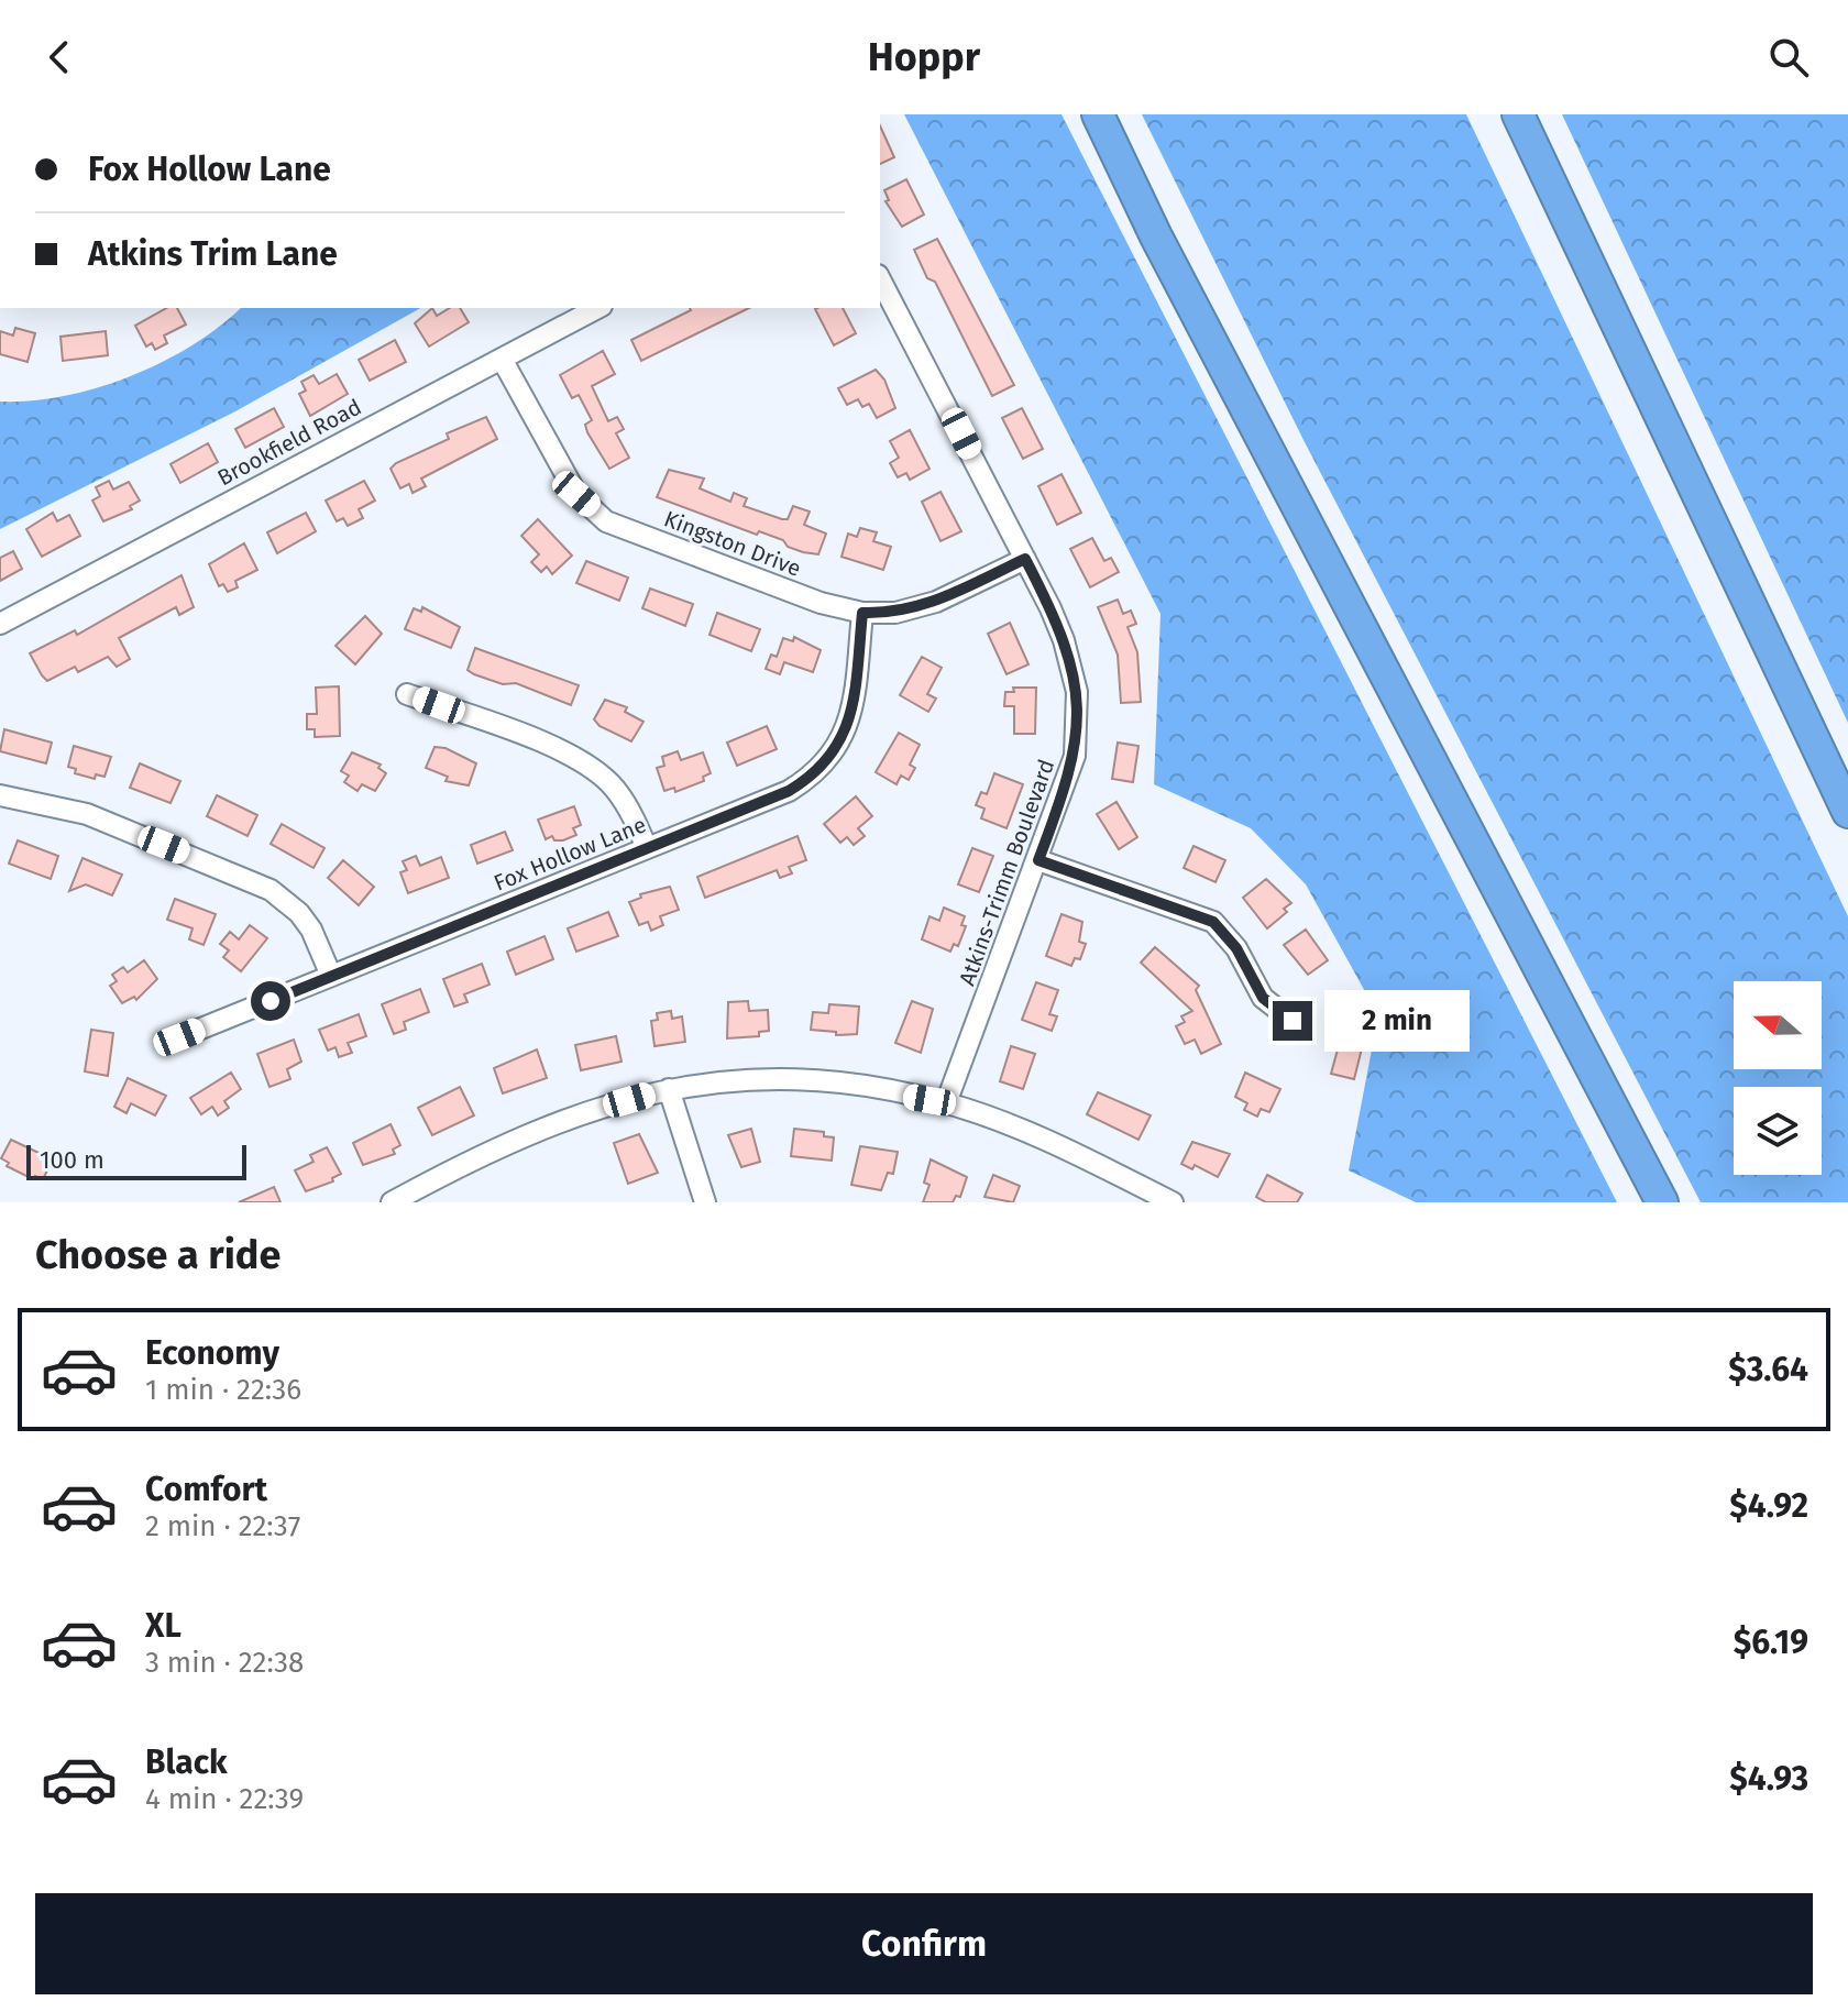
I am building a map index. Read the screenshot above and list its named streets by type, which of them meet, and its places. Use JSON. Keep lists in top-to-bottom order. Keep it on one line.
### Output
{"streets":{"street":["Brookfield Road","Kingston Drive","Fox Hollow Lane","Atkins-Trimm Boulevard"]},"crossings":[["Brookfield Road","Kingston Drive"],["Kingston Drive","Fox Hollow Lane"],["Kingston Drive","Atkins-Trimm Boulevard"]],"scale_bar":"100 m","north":"left","page":{"header":"Hoppr","banner":["Fox Hollow Lane","Atkins Trim Lane"],"bubble":"2 min","scale":"100 m","heading":"Choose a ride","list":[{"name":"Economy","note":"1 min · 22:36","value":"$3.64"},{"name":"Comfort","note":"2 min · 22:37","value":"$4.92"},{"name":"XL","note":"3 min · 22:38","value":"$6.19"},{"name":"Black","note":"4 min · 22:39","value":"$4.93"}],"buttons":"Confirm"}}
